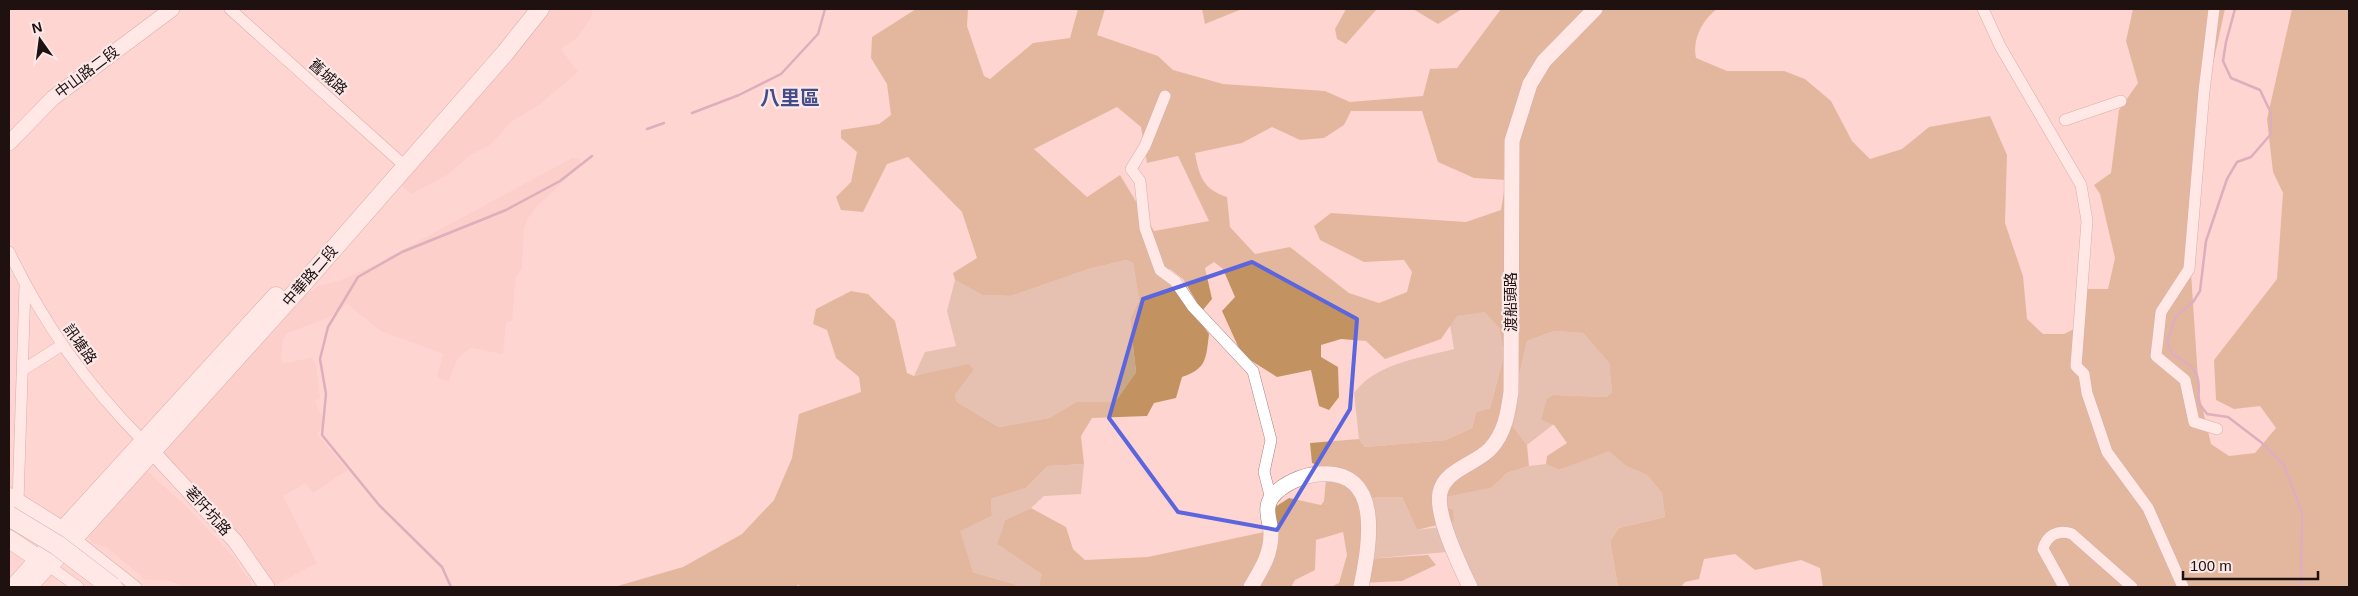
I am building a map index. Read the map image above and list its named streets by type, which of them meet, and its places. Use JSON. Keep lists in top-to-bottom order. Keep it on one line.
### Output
{"streets":{"main road":["中華路二段"],"street":["中山路二段","舊城路","渡船頭路","訊塘路","荖阡坑路"]},"crossings":[["舊城路","中華路二段"],["中華路二段","訊塘路"],["中華路二段","荖阡坑路"],["訊塘路","荖阡坑路"]],"districts":["八里區"],"scale_bar":"100 m","north":"top"}
